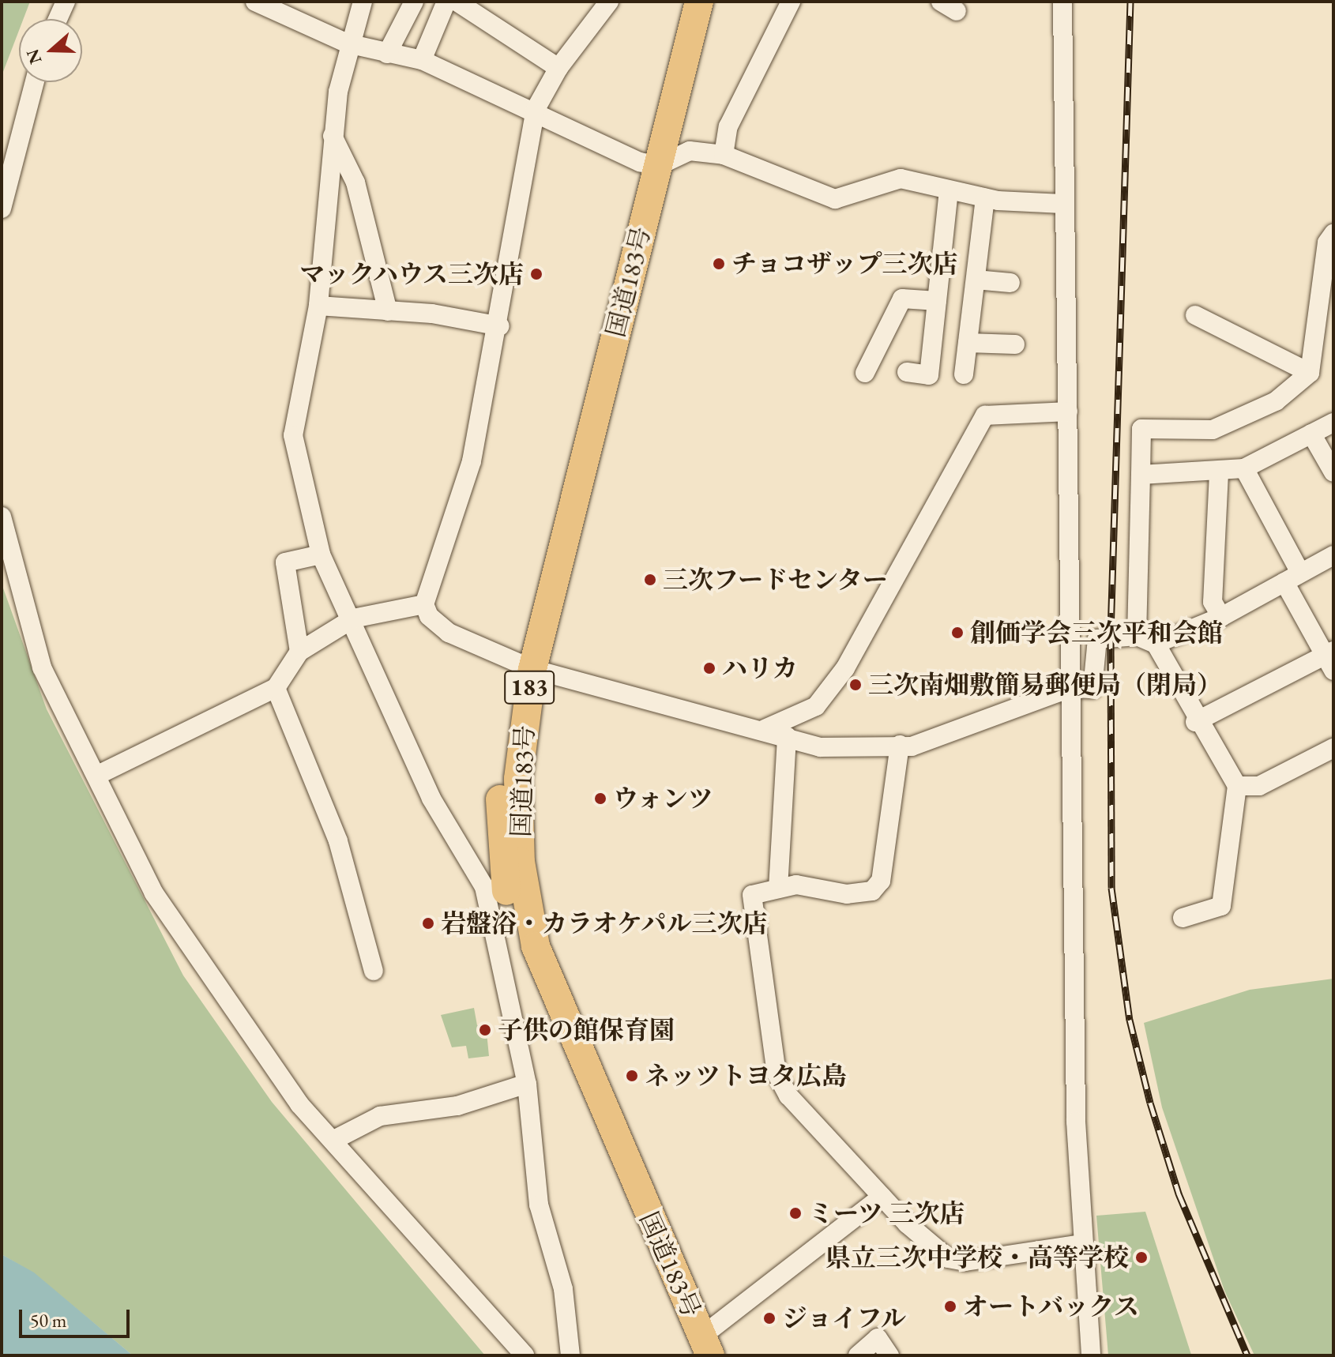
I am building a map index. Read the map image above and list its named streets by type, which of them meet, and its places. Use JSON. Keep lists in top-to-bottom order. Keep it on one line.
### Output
{"streets":{"highway":["国道183号","183"]},"places":["チョコザップ三次店","マックハウス三次店","三次フードセンター","創価学会三次平和会館","ハリカ","三次南畑敷簡易郵便局（閉局）","ウォンツ","岩盤浴・カラオケパル三次店","子供の館保育園","ネッツトヨタ広島","ミーツ 三次店","県立三次中学校・高等学校","オートバックス","ジョイフル"],"scale_bar":"50 m","north":"left"}
